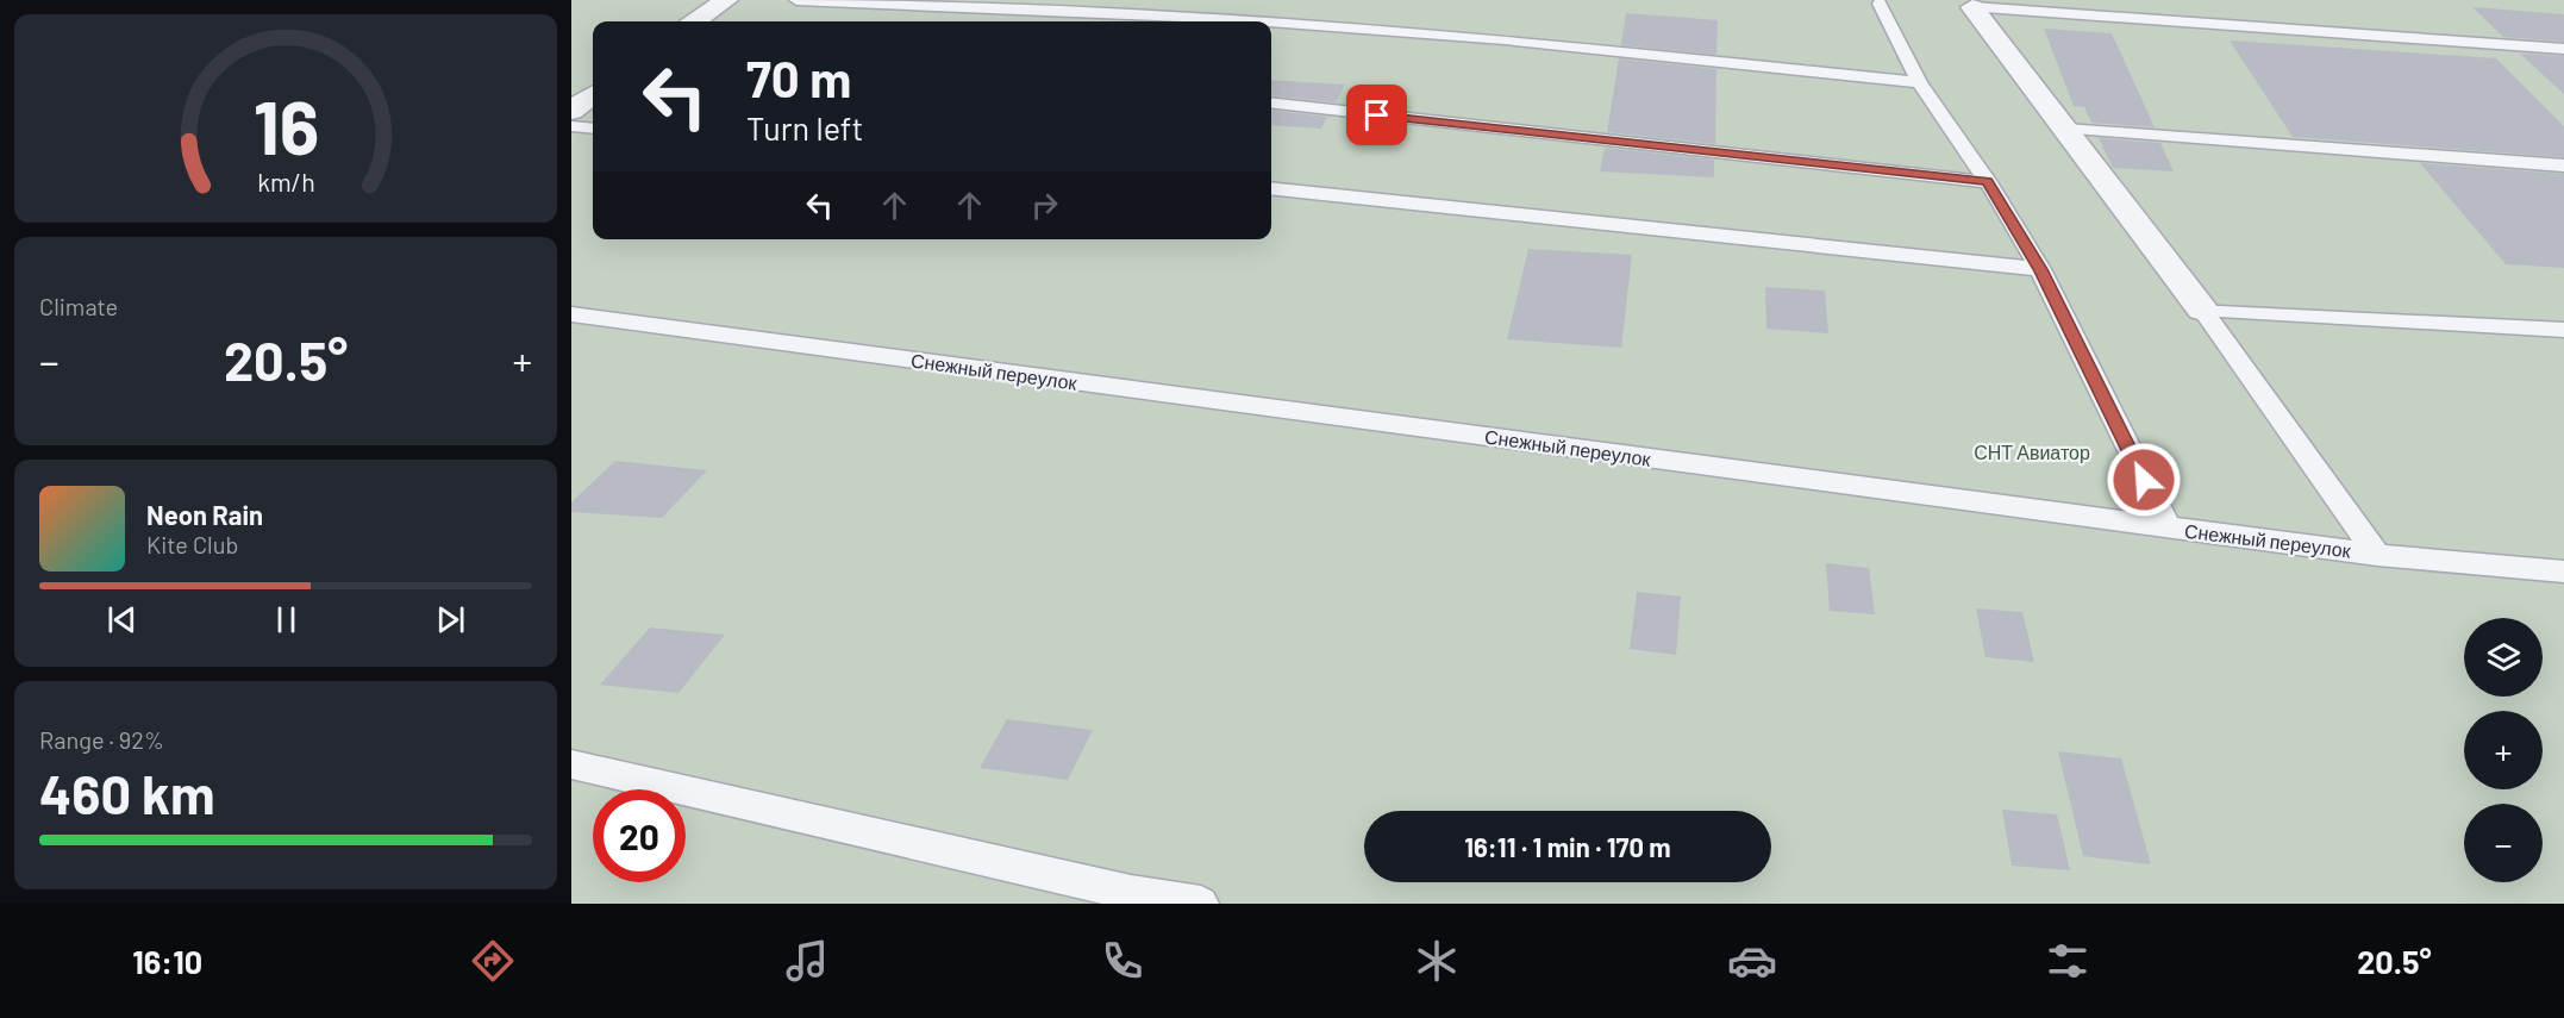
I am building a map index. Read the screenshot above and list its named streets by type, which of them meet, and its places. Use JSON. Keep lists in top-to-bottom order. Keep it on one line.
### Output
{"streets":{"lane":["Снежный переулок"]},"parks":["СНТ Авиатор"],"page":{"turn":["70 m","Turn left"],"tile":["Climate",["Range · 92%","460 km"]],"heat":["−","20.5°","+"],"song":["Neon Rain","Kite Club"],"map_buttons":["+","−"],"limit":"20","trip":"16:11 · 1 min · 170 m","tabs":["16:10","20.5°"],"gauge":["16","km/h"]}}
